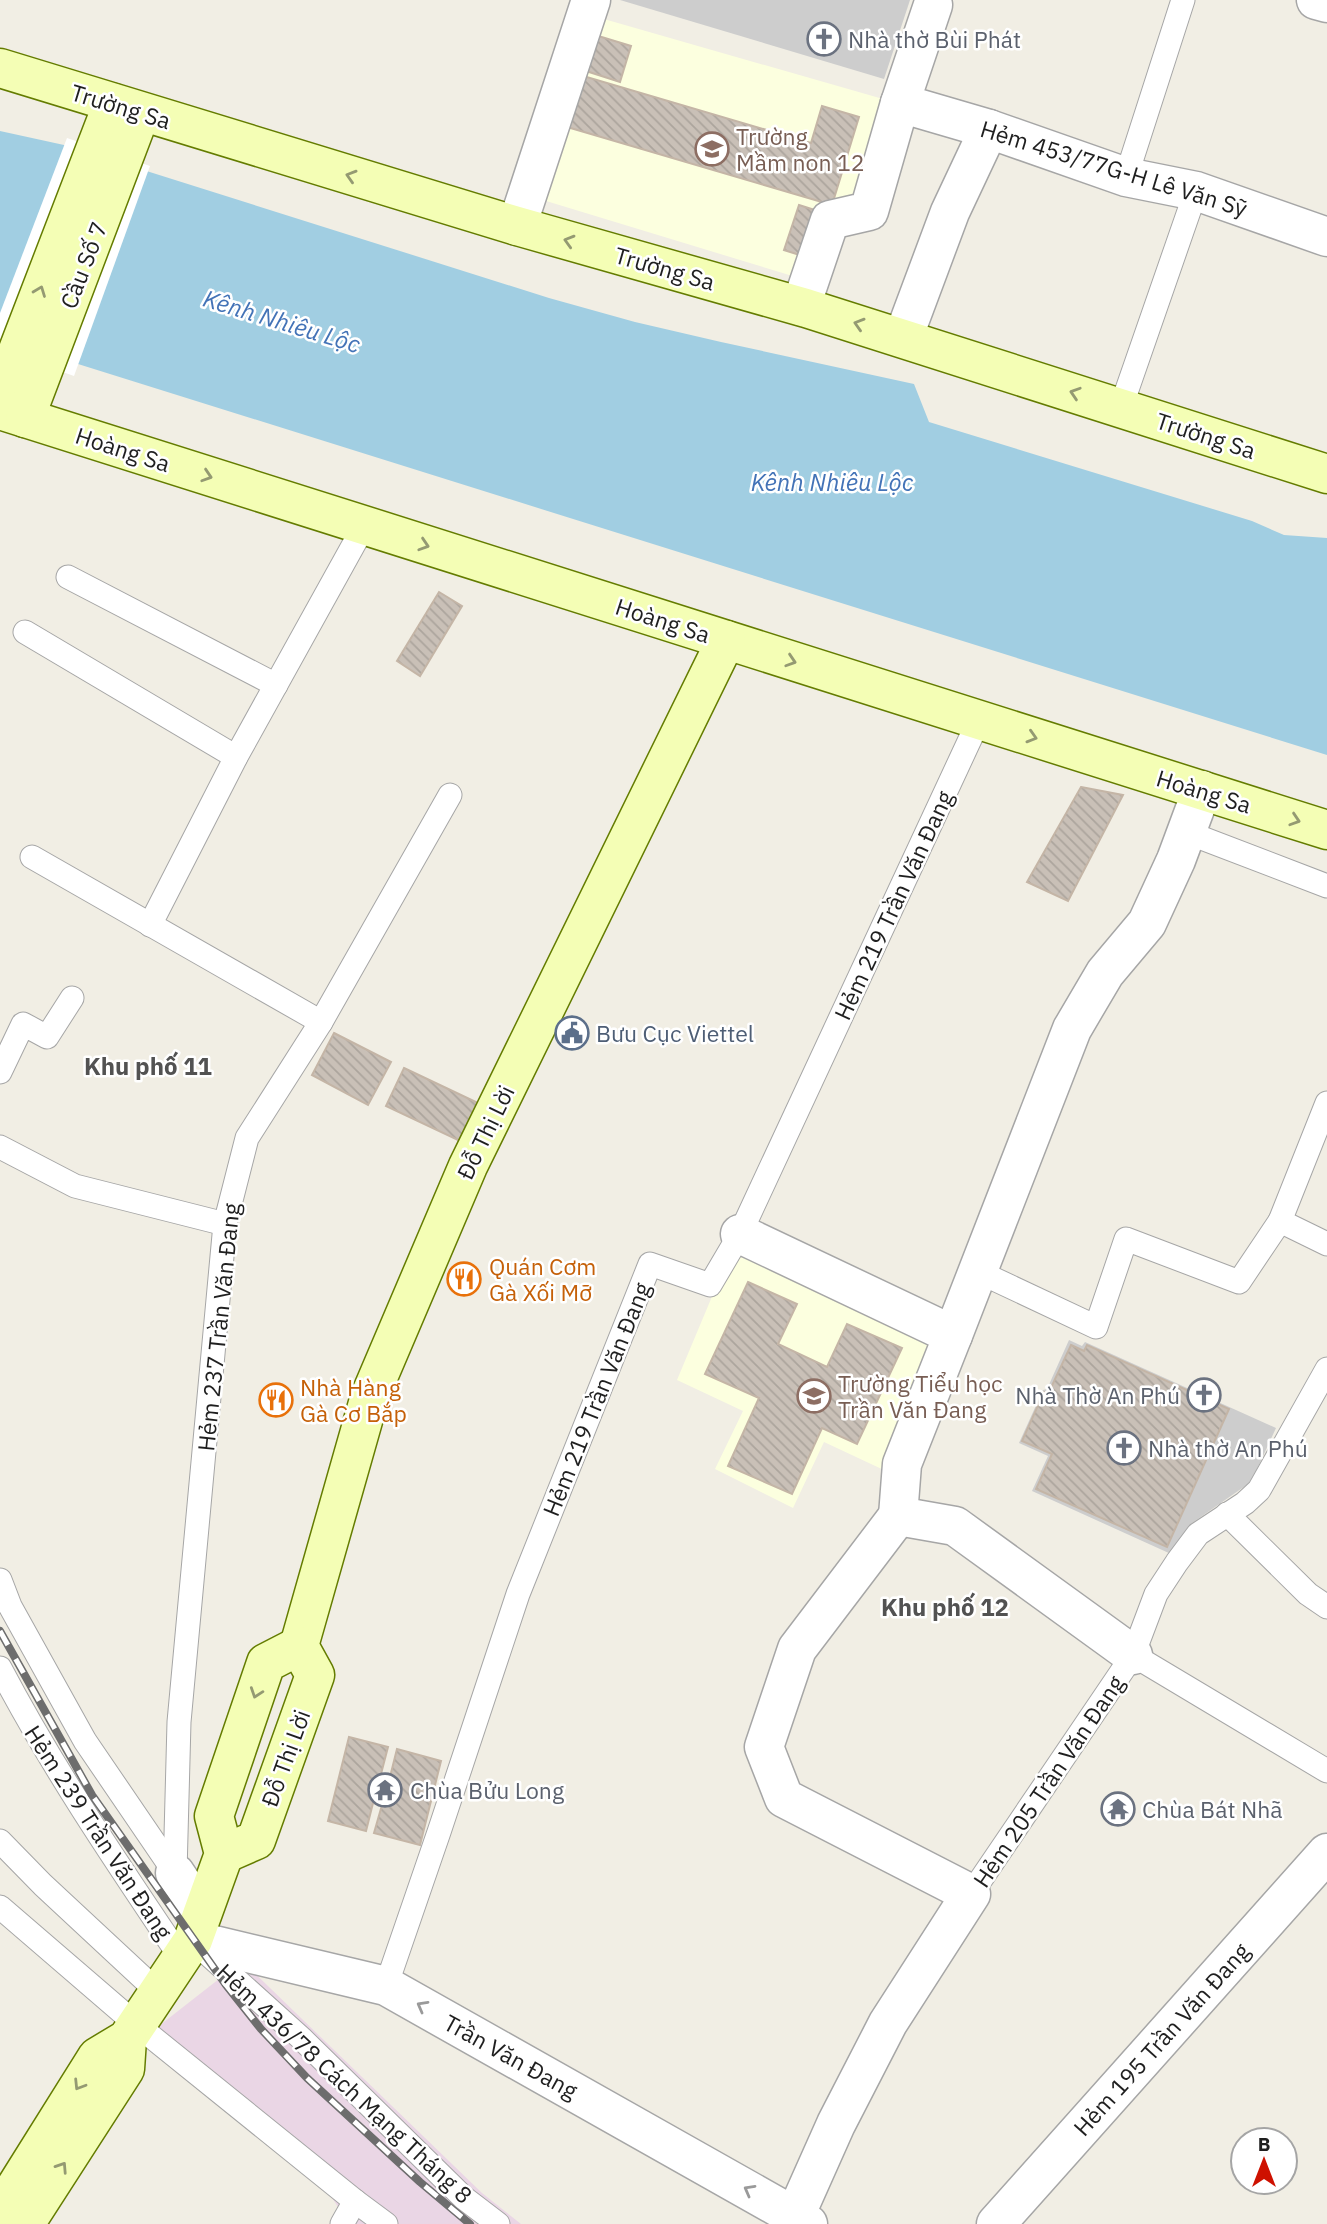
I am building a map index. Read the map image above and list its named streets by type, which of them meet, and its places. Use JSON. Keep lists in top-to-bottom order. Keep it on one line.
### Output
{"streets":{"street":["Trường Sa","Hẻm 453/77G-H Lê Văn Sỹ","Cầu Số 7","Hoàng Sa","Đỗ Thị Lời","Hẻm 205 Trần Văn Ðang","Hẻm 239 Trần Văn Đang","Hẻm 195 Trần Văn Ðang","Trần Văn Ðang"],"lane":["Hẻm 219 Trần Văn Ðang","Hẻm 237 Trần Văn Đang","Hẻm 436/78 Cách Mạng Tháng 8"]},"crossings":[["Trường Sa","Cầu Số 7"],["Cầu Số 7","Hoàng Sa"],["Hoàng Sa","Hẻm 219 Trần Văn Ðang"],["Hoàng Sa","Đỗ Thị Lời"],["Hẻm 219 Trần Văn Ðang","Trần Văn Ðang"],["Đỗ Thị Lời","Hẻm 239 Trần Văn Đang"],["Đỗ Thị Lời","Trần Văn Ðang"],["Đỗ Thị Lời","Hẻm 436/78 Cách Mạng Tháng 8"],["Hẻm 237 Trần Văn Đang","Hẻm 239 Trần Văn Đang"],["Hẻm 205 Trần Văn Ðang","Trần Văn Ðang"],["Hẻm 239 Trần Văn Đang","Trần Văn Ðang"],["Hẻm 239 Trần Văn Đang","Hẻm 436/78 Cách Mạng Tháng 8"],["Trần Văn Ðang","Hẻm 436/78 Cách Mạng Tháng 8"]],"one_way":["Trường Sa","Hoàng Sa","Trần Văn Ðang"],"districts":["Khu phố 11","Khu phố 12"],"water":["Kênh Nhiêu Lộc"],"places":{"church":["Nhà thờ Bùi Phát","Nhà Thờ An Phú","Nhà thờ An Phú"],"school or university":["Trường Mầm non 12","Trường Tiểu học Trần Văn Đang"],"public building":["Bưu Cục Viettel"],"restaurant":["Quán Cơm Gà Xối Mỡ","Nhà Hàng Gà Cơ Bắp"],"temple":["Chùa Bửu Long","Chùa Bát Nhã"]},"north":"top"}
